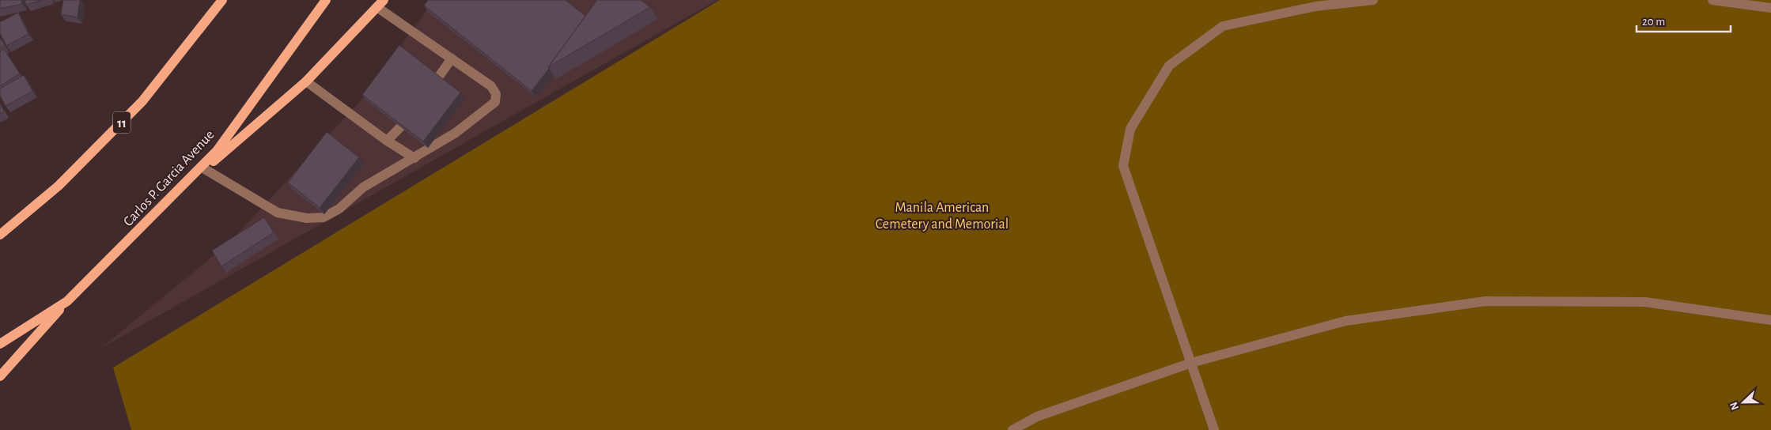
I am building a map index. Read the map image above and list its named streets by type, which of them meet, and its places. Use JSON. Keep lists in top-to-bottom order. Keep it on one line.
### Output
{"streets":{"main road":["11","Carlos P. Garcia Avenue"]},"parks":["Manila American Cemetery and Memorial"],"scale_bar":"20 m","north":"left"}
